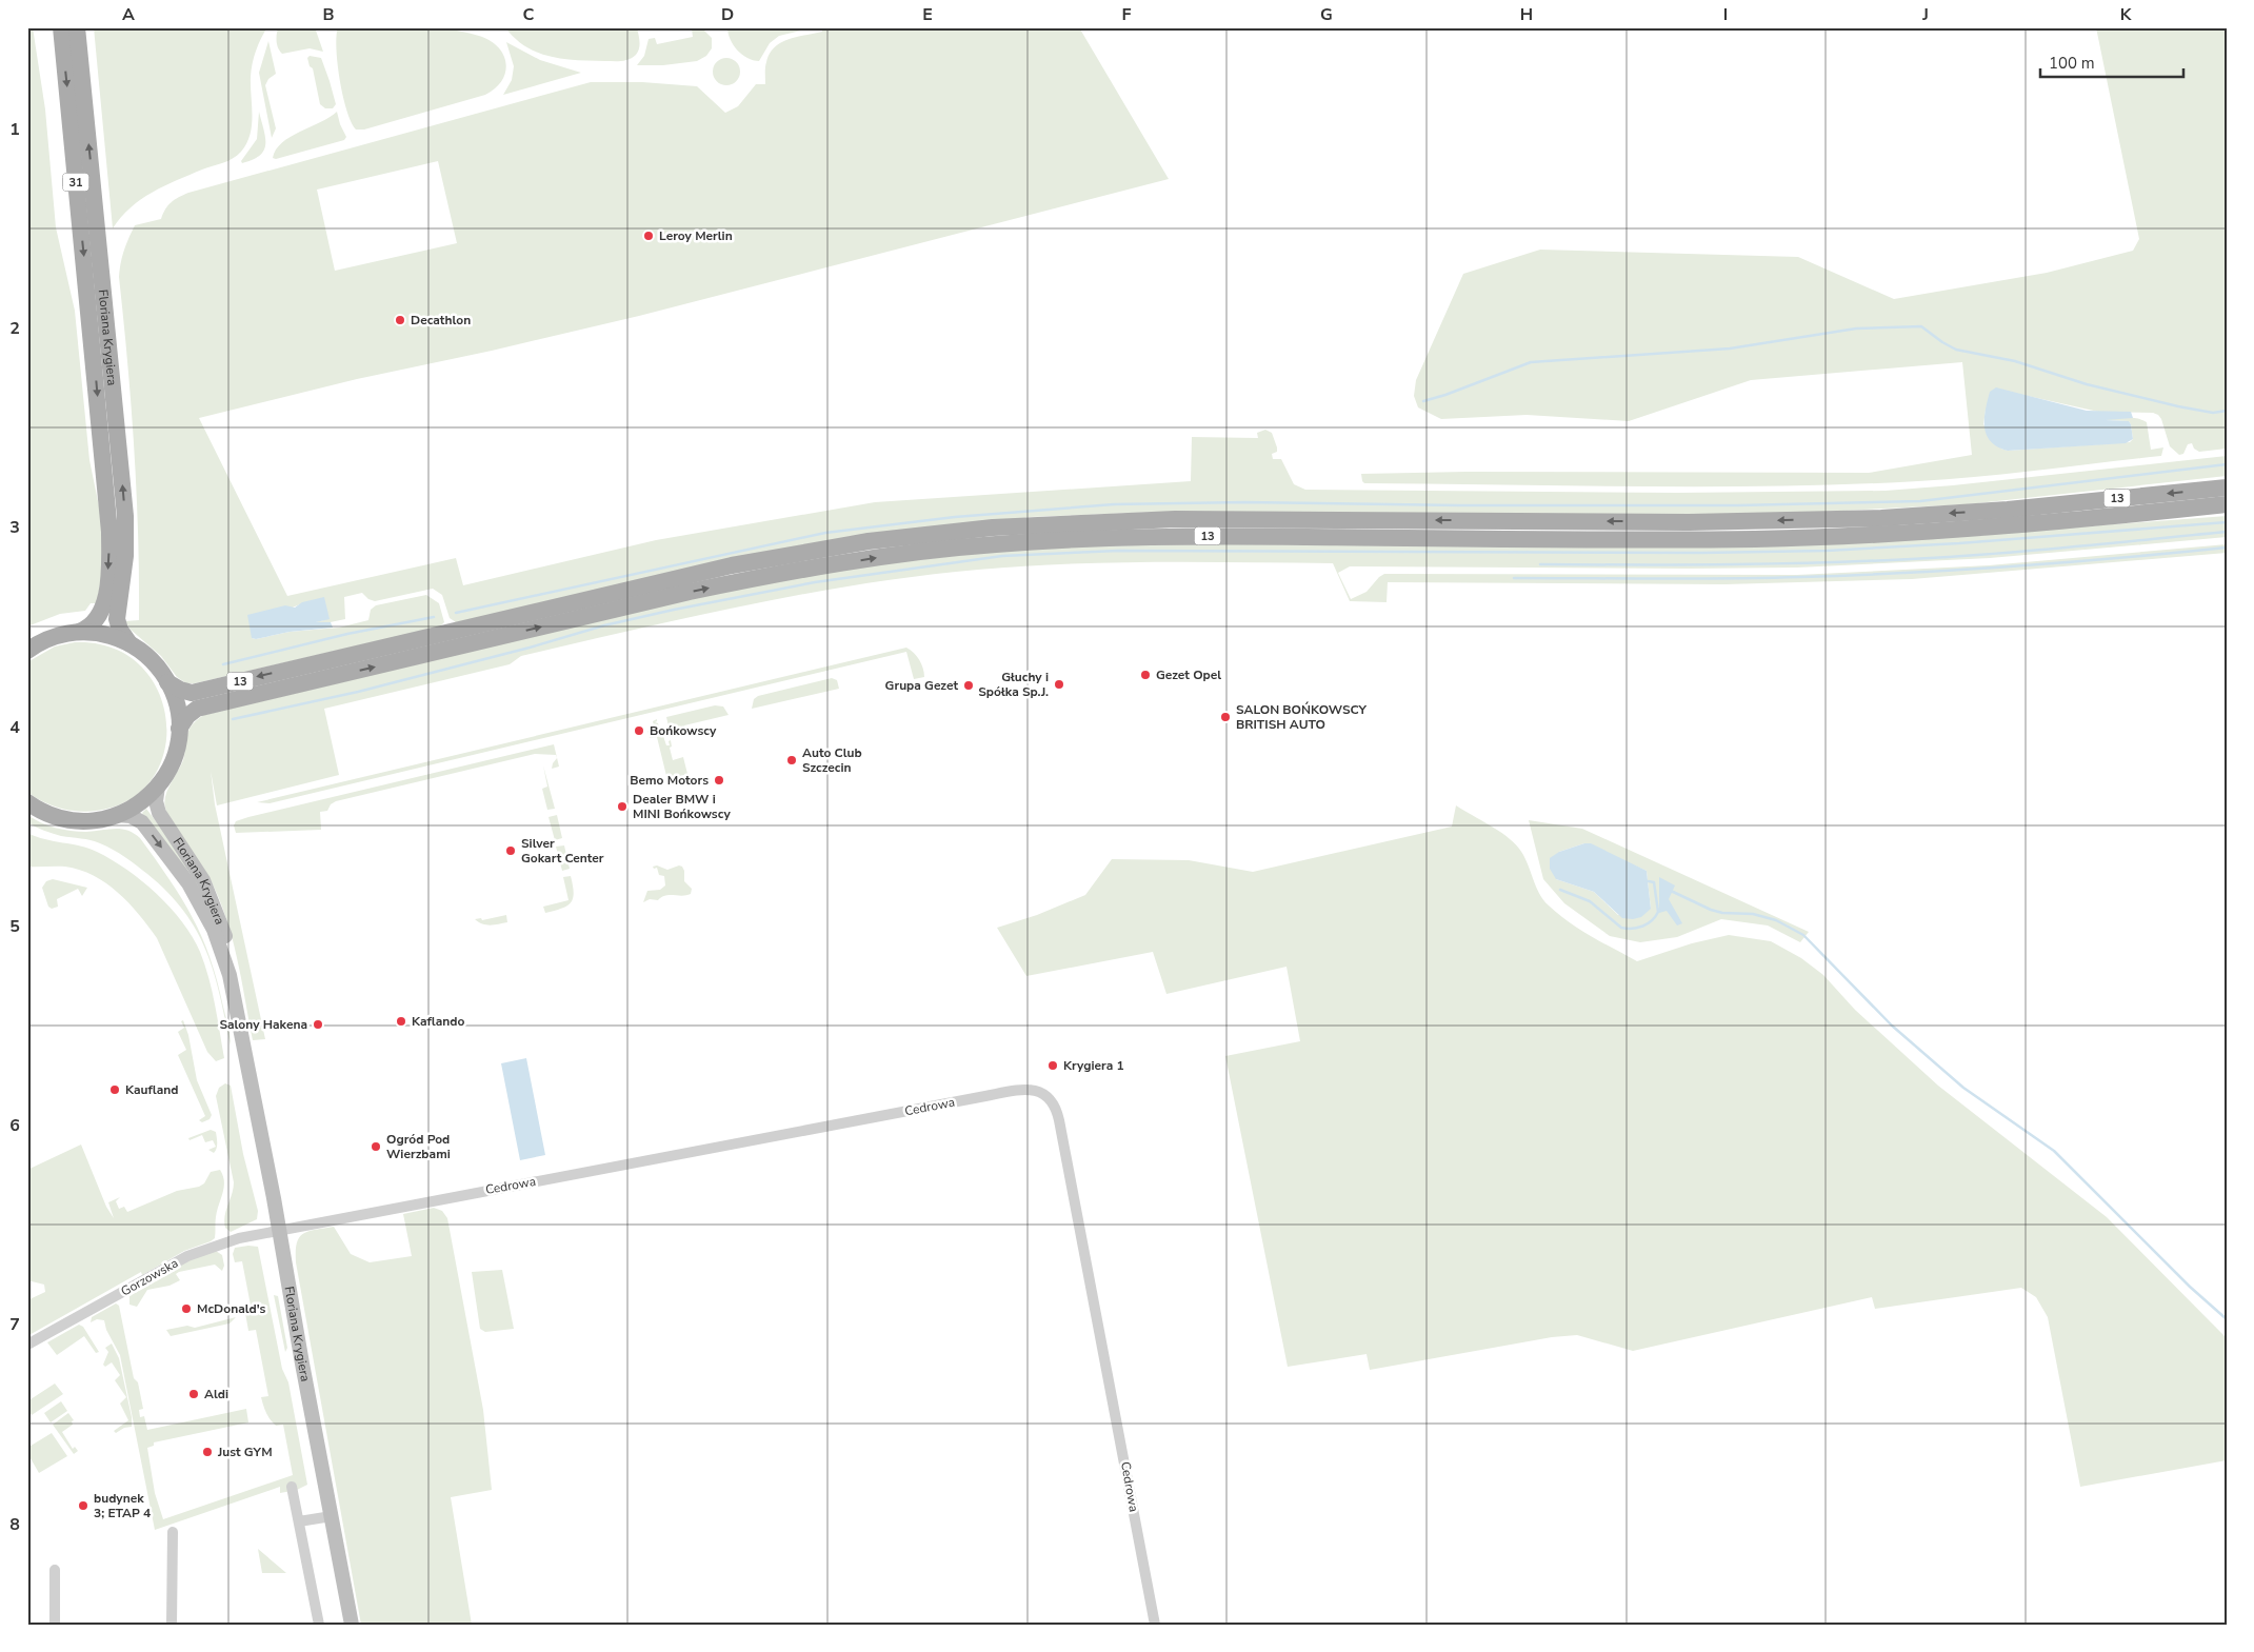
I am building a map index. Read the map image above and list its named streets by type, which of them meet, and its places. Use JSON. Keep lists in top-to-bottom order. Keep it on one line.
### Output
{"streets":{"main road":["31","Floriana Krygiera","13"],"street":["Cedrowa","Gorzowska"]},"crossings":[["Floriana Krygiera","13"],["Floriana Krygiera","Cedrowa"],["Floriana Krygiera","Gorzowska"],["Cedrowa","Gorzowska"]],"places":["Leroy Merlin","Decathlon","Gezet Opel","Głuchy i Spółka Sp.J.","Grupa Gezet","SALON BOŃKOWSCY BRITISH AUTO","Bońkowscy","Auto Club Szczecin","Bemo Motors","Dealer BMW i MINI Bońkowscy","Silver Gokart Center","Kaflando","Salony Hakena","Krygiera 1","Kaufland","Ogród Pod Wierzbami","McDonald's","Aldi","Just GYM","budynek 3; ETAP 4"],"scale_bar":"100 m","grid":{"columns":["A","B","C","D","E","F","G","H","I","J","K"],"rows":["1","2","3","4","5","6","7","8"]}}
